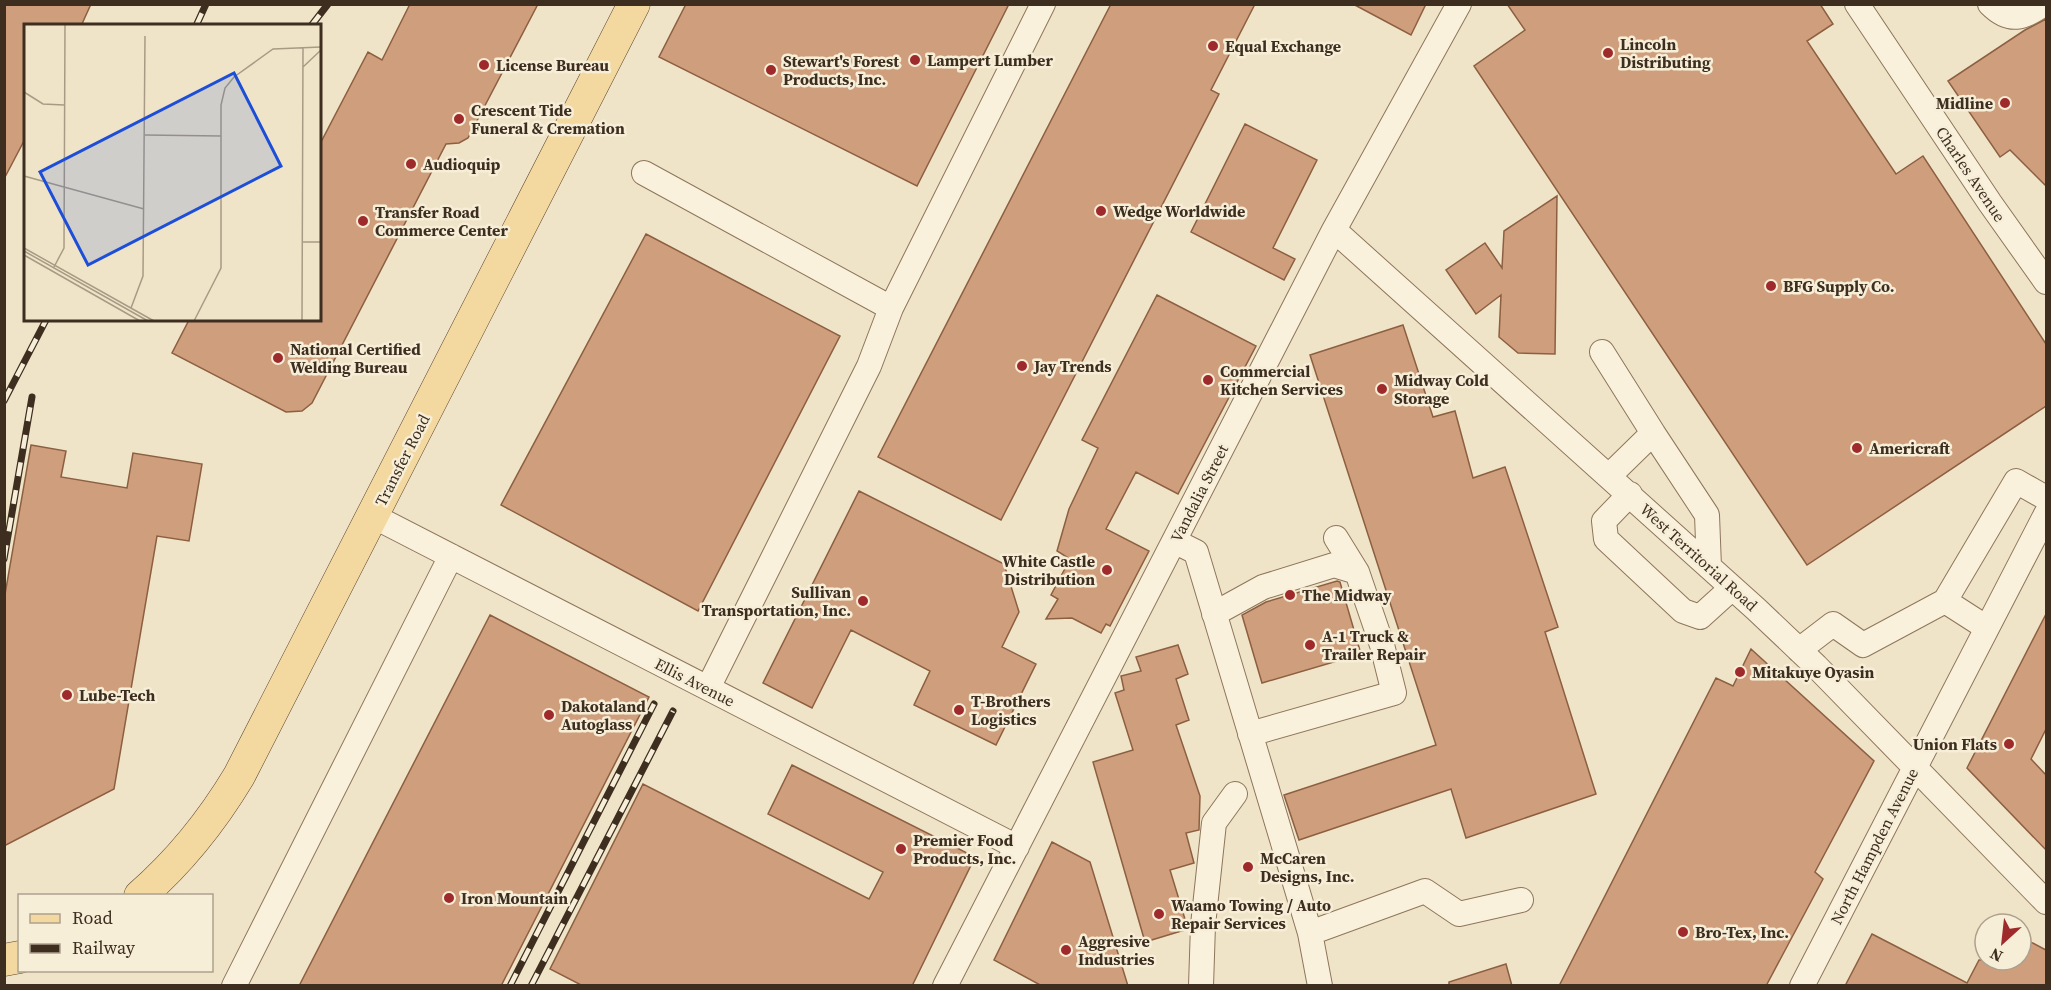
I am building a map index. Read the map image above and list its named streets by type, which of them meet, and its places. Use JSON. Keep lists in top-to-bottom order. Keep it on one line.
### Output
{"streets":{"main road":["Transfer Road"],"street":["Charles Avenue","Vandalia Street","West Territorial Road","Ellis Avenue","North Hampden Avenue"]},"crossings":[["Transfer Road","Ellis Avenue"],["Vandalia Street","West Territorial Road"],["Vandalia Street","Ellis Avenue"],["West Territorial Road","North Hampden Avenue"]],"places":["Equal Exchange","Lincoln Distributing","Lampert Lumber","License Bureau","Stewart's Forest Products, Inc.","Midline","Crescent Tide Funeral & Cremation","Audioquip","Wedge Worldwide","Transfer Road Commerce Center","BFG Supply Co.","National Certified Welding Bureau","Jay Trends","Commercial Kitchen Services","Midway Cold Storage","Americraft","White Castle Distribution","The Midway","Sullivan Transportation, Inc.","A-1 Truck & Trailer Repair","Mitakuye Oyasin","Lube-Tech","T-Brothers Logistics","Dakotaland Autoglass","Union Flats","Premier Food Products, Inc.","McCaren Designs, Inc.","Iron Mountain","Waamo Towing / Auto Repair Services","Bro-Tex, Inc.","Aggresive Industries"],"legend":["Road","Railway"],"north":"bottom left"}
